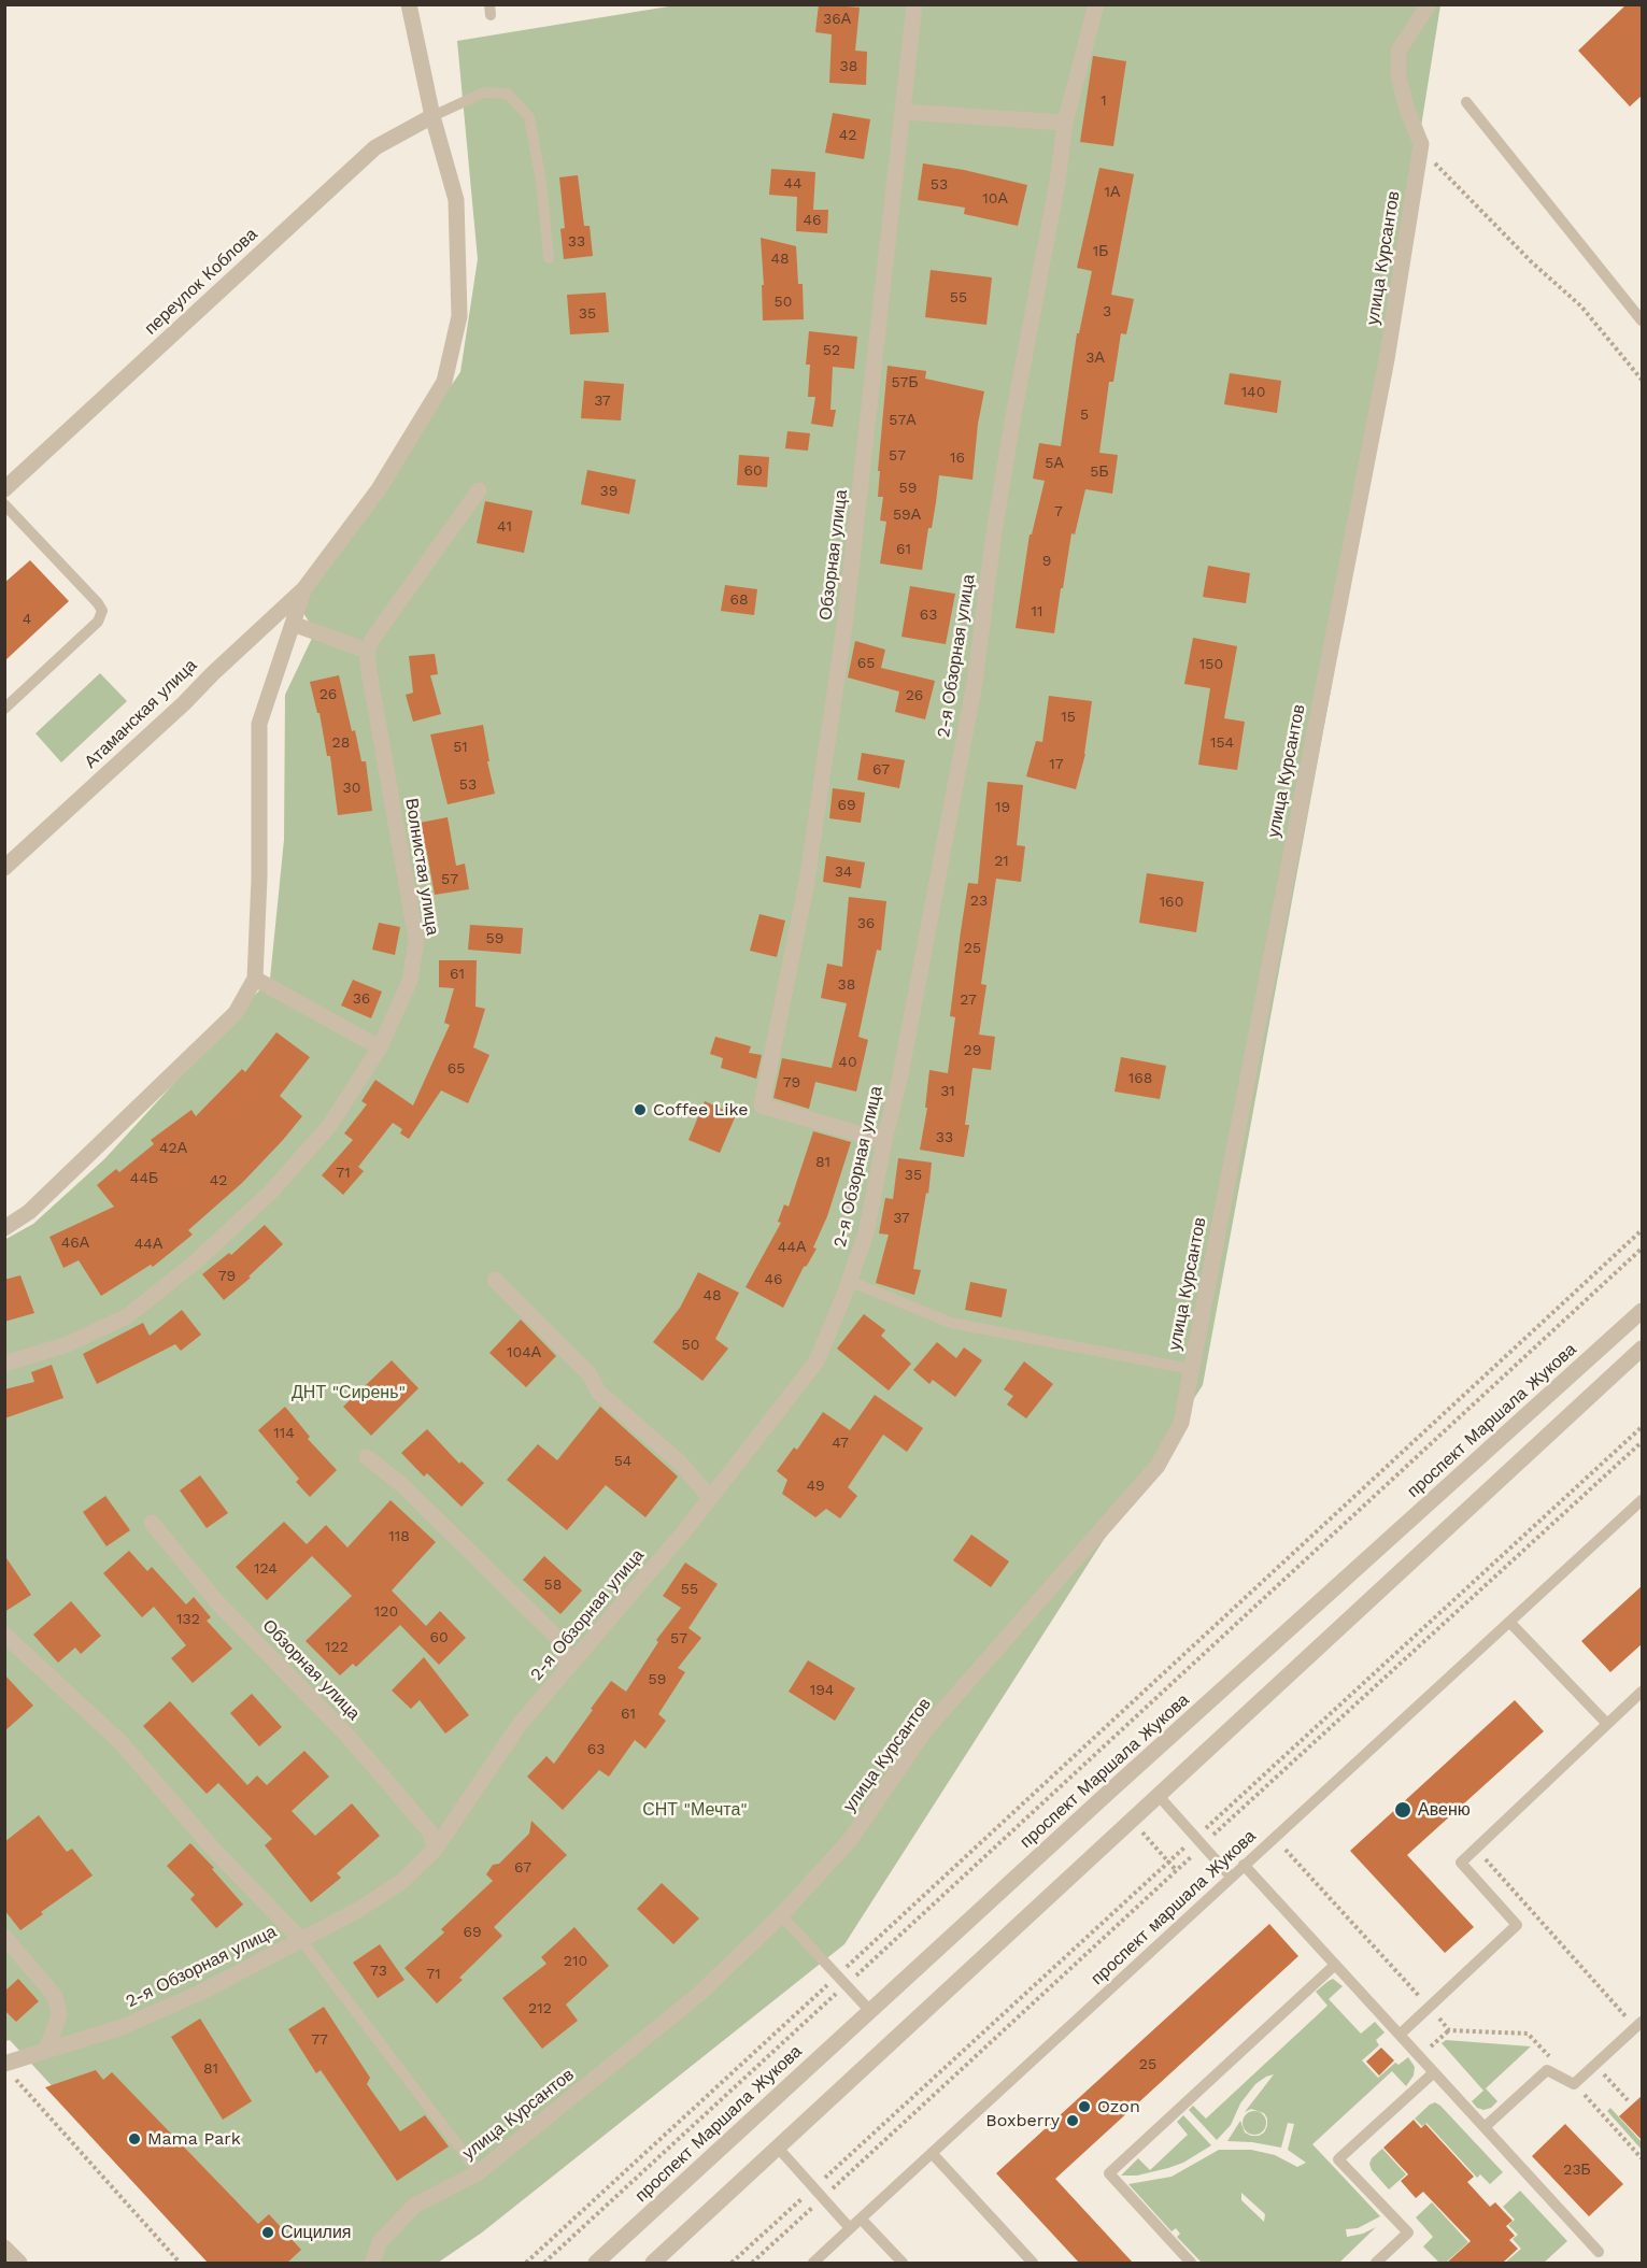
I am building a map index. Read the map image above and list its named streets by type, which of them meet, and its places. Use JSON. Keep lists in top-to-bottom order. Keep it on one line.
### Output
{"streets":{"street":["улица Курсантов","переулок Коблова","Обзорная улица","2-я Обзорная улица","Атаманская улица","Волнистая улица","проспект Маршала Жукова"],"lane":["проспект маршала Жукова"]},"crossings":[["Обзорная улица","2-я Обзорная улица"]],"parks":["ДНТ \"Сирень\"","СНТ \"Мечта\""],"places":["Coffee Like","Авеню","Ozon","Boxberry","Mama Park","Сицилия"],"house_numbers":["36А","38","1","42","44","53","1А","10А","46","33","1Б","48","55","50","3","35","52","3А","57Б","140","37","5","57А","57","16","5А","60","5Б","59","39","7","59А","41","61","9","68","11","63","4","65","150","26","26","15","28","154","51","17","67","53","30","69","19","21","34","57","23","160","36","59","25","61","38","36","27","29","40","65","168","79","31","33","42А","81","71","35","44Б","42","37","46А","44А","44А","79","46","48","50","104А","114","47","54","49","118","124","58","55","120","132","60","57","122","59","194","61","63","67","69","210","73","71","212","77","25","81","23Б"]}
